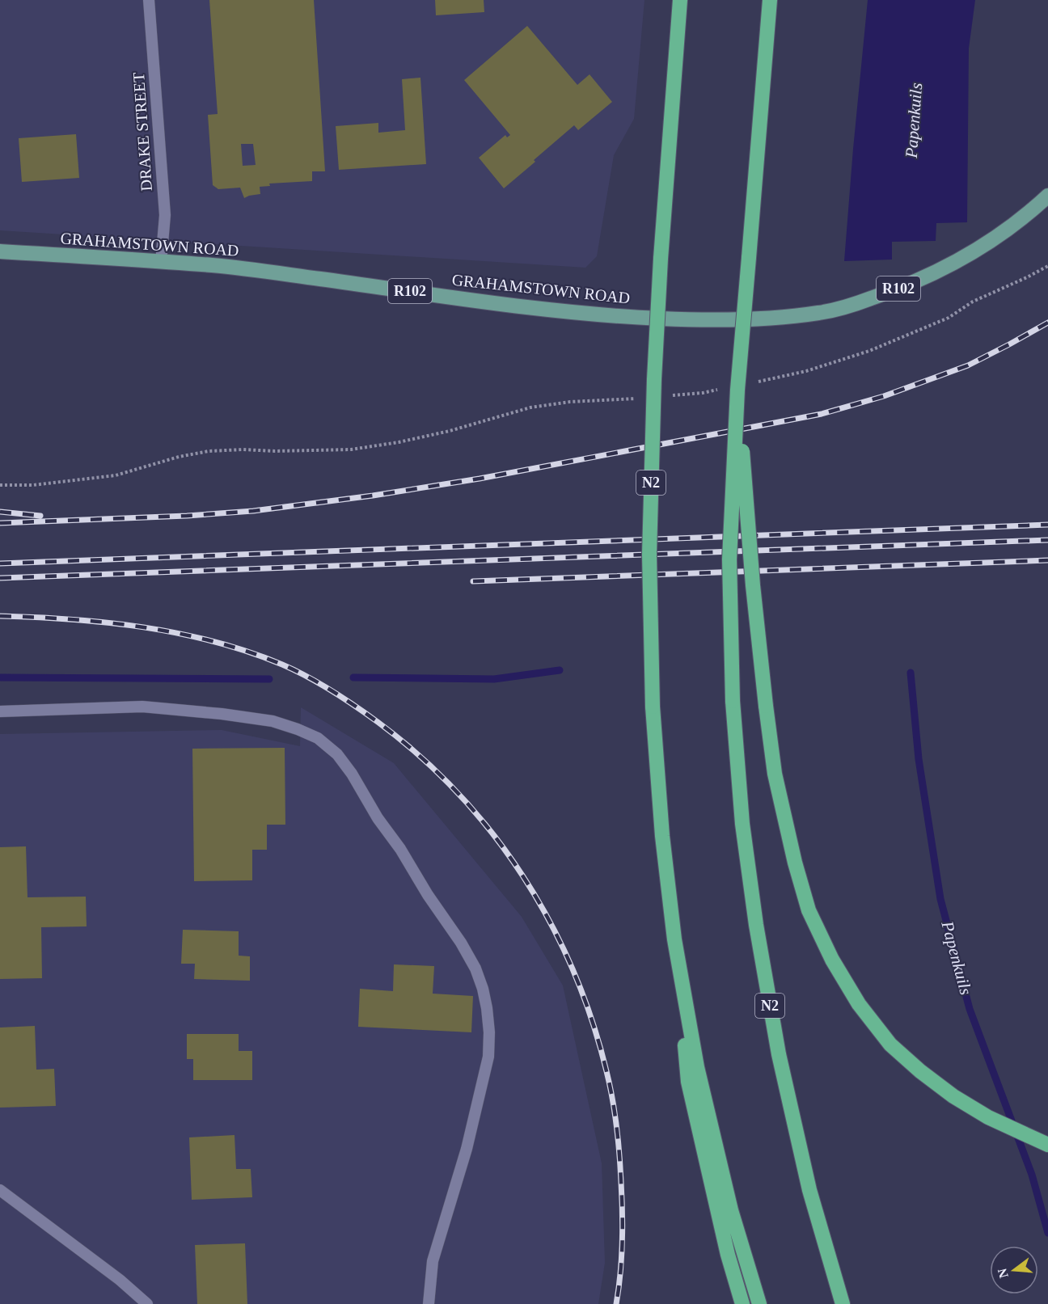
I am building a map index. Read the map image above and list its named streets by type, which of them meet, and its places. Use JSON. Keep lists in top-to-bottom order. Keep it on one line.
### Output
{"streets":{"highway":["N2"],"main road":["GRAHAMSTOWN ROAD","R102"],"lane":["DRAKE STREET"]},"crossings":[["DRAKE STREET","GRAHAMSTOWN ROAD"]],"water":["Papenkuils"],"north":"left"}
